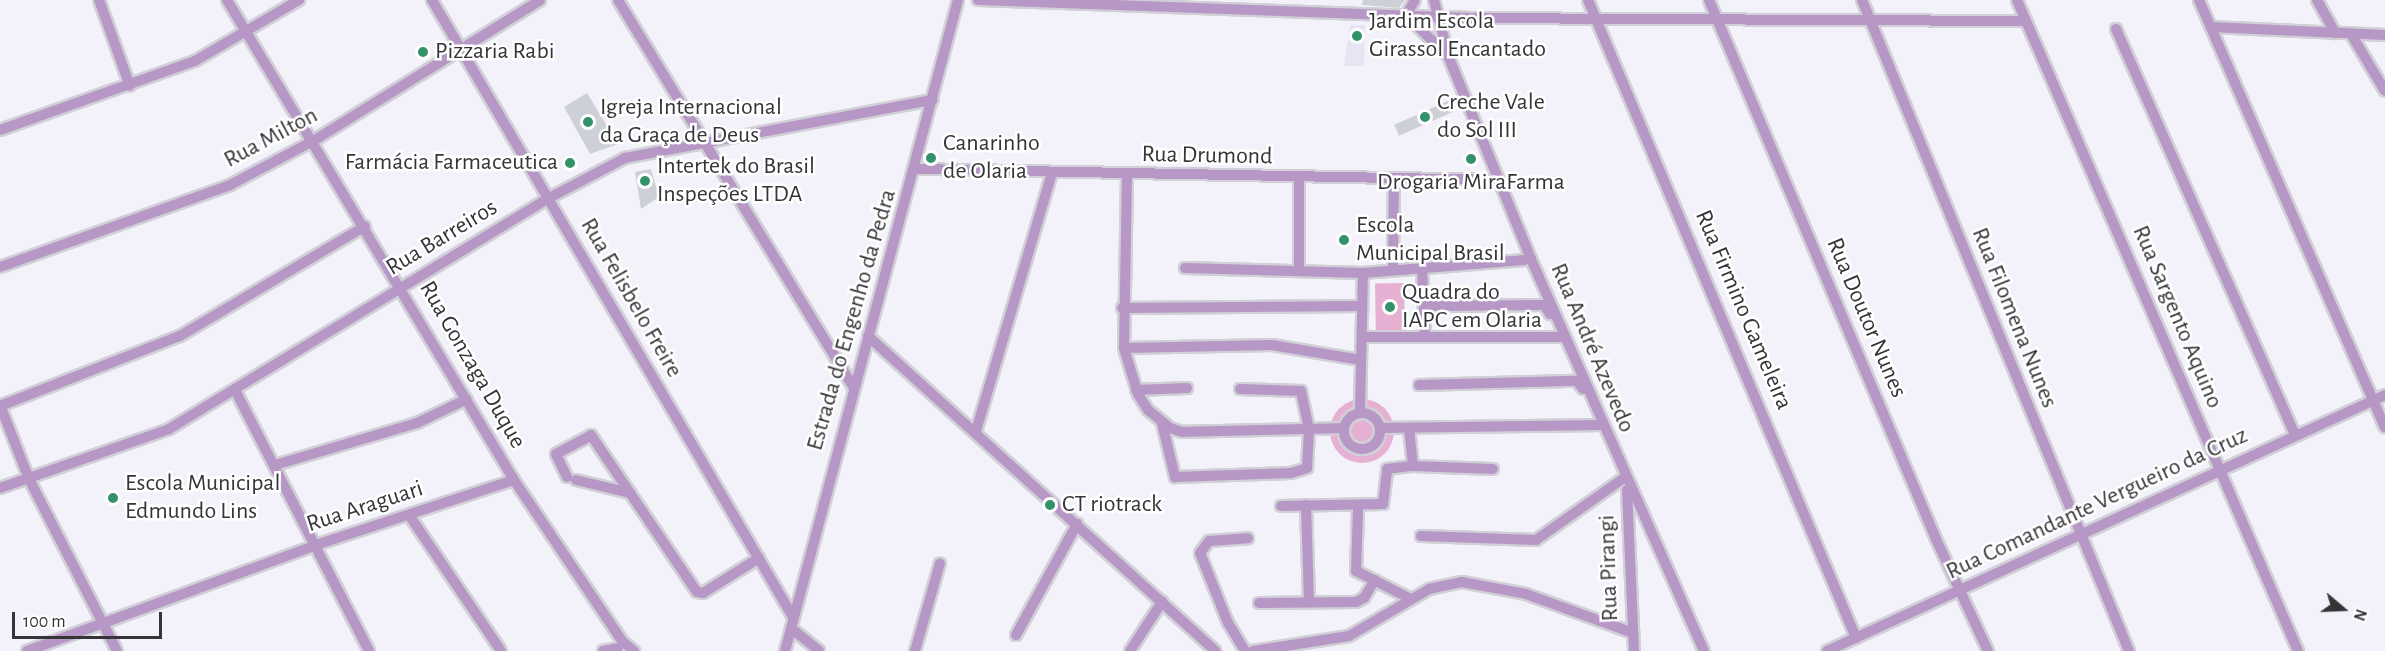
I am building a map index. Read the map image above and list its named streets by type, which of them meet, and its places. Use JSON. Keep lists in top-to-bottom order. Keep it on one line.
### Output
{"streets":{"street":["Rua Milton","Rua Drumond","Rua Barreiros","Rua Felisbelo Freire","Rua Firmino Gameleira","Rua Sargento Aquino","Rua Doutor Nunes","Rua Filomena Nunes","Estrada do Engenho da Pedra","Rua André Azevedo","Rua Gonzaga Duque","Rua Comandante Vergueiro da Cruz","Rua Araguari","Rua Pirangi"]},"crossings":[["Rua Milton","Rua Felisbelo Freire"],["Rua Milton","Rua Gonzaga Duque"],["Rua Drumond","Estrada do Engenho da Pedra"],["Rua Drumond","Rua André Azevedo"],["Rua Barreiros","Rua Felisbelo Freire"],["Rua Barreiros","Estrada do Engenho da Pedra"],["Rua Barreiros","Rua Gonzaga Duque"],["Rua Felisbelo Freire","Estrada do Engenho da Pedra"],["Rua Firmino Gameleira","Rua Comandante Vergueiro da Cruz"],["Rua Sargento Aquino","Rua Comandante Vergueiro da Cruz"],["Rua Doutor Nunes","Rua Comandante Vergueiro da Cruz"],["Rua Filomena Nunes","Rua Comandante Vergueiro da Cruz"],["Rua André Azevedo","Rua Pirangi"],["Rua Gonzaga Duque","Rua Araguari"]],"places":["Jardim Escola Girassol Encantado","Pizzaria Rabi","Creche Vale do Sol III","Igreja Internacional da Graça de Deus","Canarinho de Olaria","Drogaria MiraFarma","Farmácia Farmaceutica","Intertek do Brasil Inspeções LTDA","Escola Municipal Brasil","Quadra do IAPC em Olaria","Escola Municipal Edmundo Lins","CT riotrack"],"scale_bar":"100 m","north":"right"}
